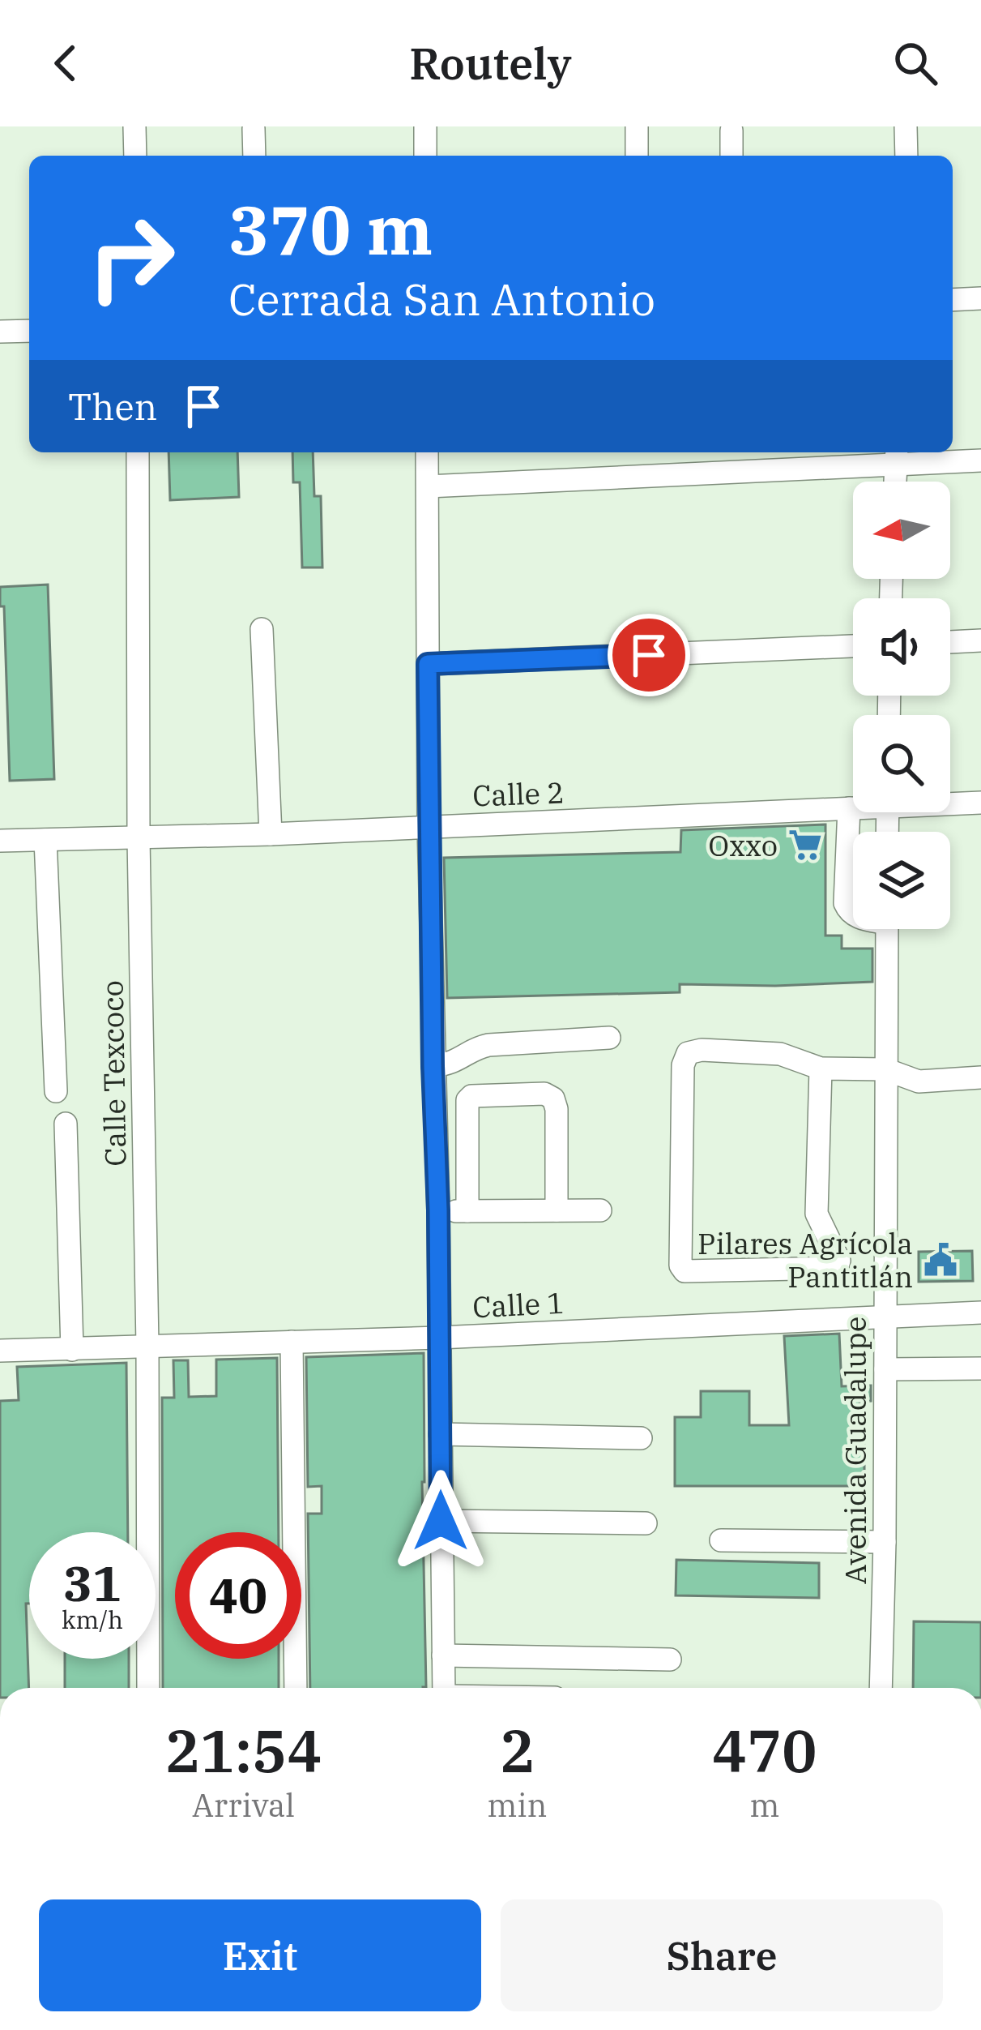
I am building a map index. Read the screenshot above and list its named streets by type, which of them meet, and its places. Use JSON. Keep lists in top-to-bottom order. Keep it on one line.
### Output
{"streets":{"street":["Calle 2","Calle Texcoco","Calle 1","Avenida Guadalupe"]},"crossings":[["Calle 2","Calle Texcoco"],["Calle Texcoco","Calle 1"],["Calle 1","Avenida Guadalupe"]],"places":{"supermarket":["Oxxo"],"public building":["Pilares Agrícola Pantitlán"]},"north":"left","page":{"header":"Routely","turn":["370 m","Cerrada San Antonio"],"then":"Then","speed":"31 km/h","limit":"40","eta":["21:54","Arrival","2","min","470","m"],"buttons":["Exit","Share"]}}
